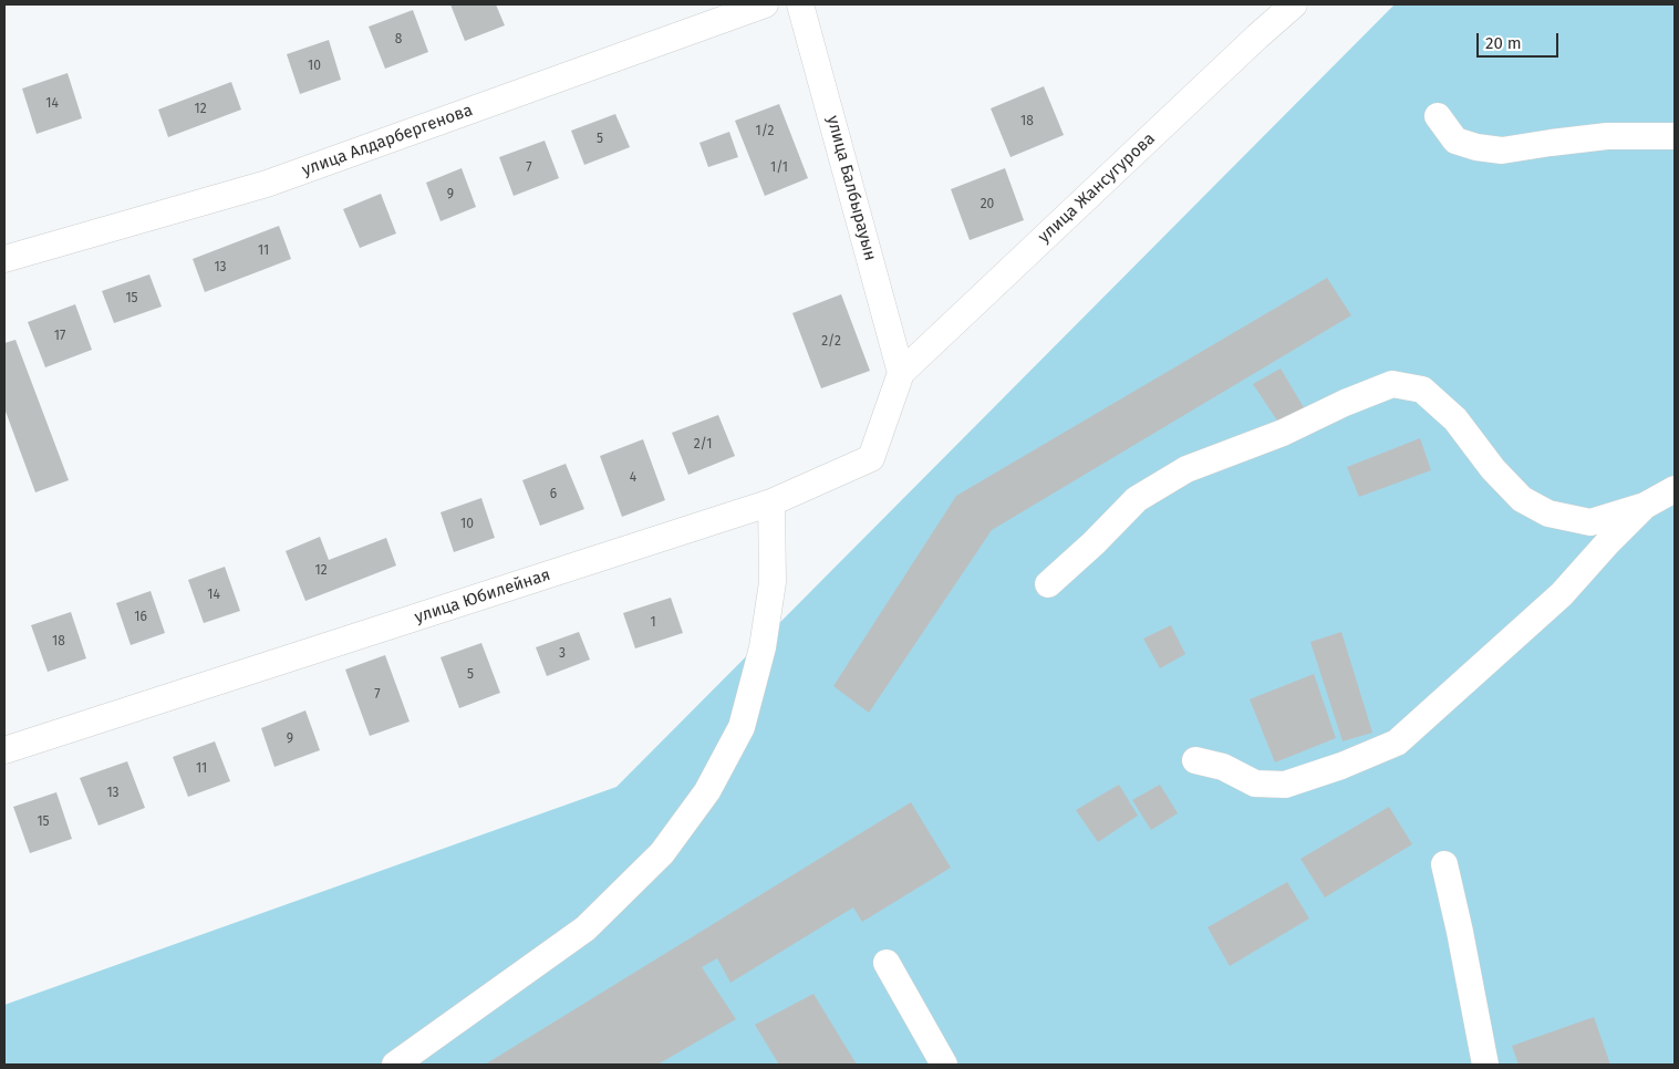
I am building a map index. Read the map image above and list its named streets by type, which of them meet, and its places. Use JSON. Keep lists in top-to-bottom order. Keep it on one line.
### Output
{"streets":{"street":["улица Алдарбергенова","улица Балбырауын","улица Жансугурова","улица Юбилейная"]},"crossings":[["улица Балбырауын","улица Жансугурова"],["улица Балбырауын","улица Юбилейная"],["улица Жансугурова","улица Юбилейная"]],"house_numbers":["8","10","14","12","18","1/2","5","7","1/1","9","20","11","13","15","17","2/2","2/1","4","6","10","12","14","16","1","18","3","5","7","9","11","13","15"],"scale_bar":"20 m"}
